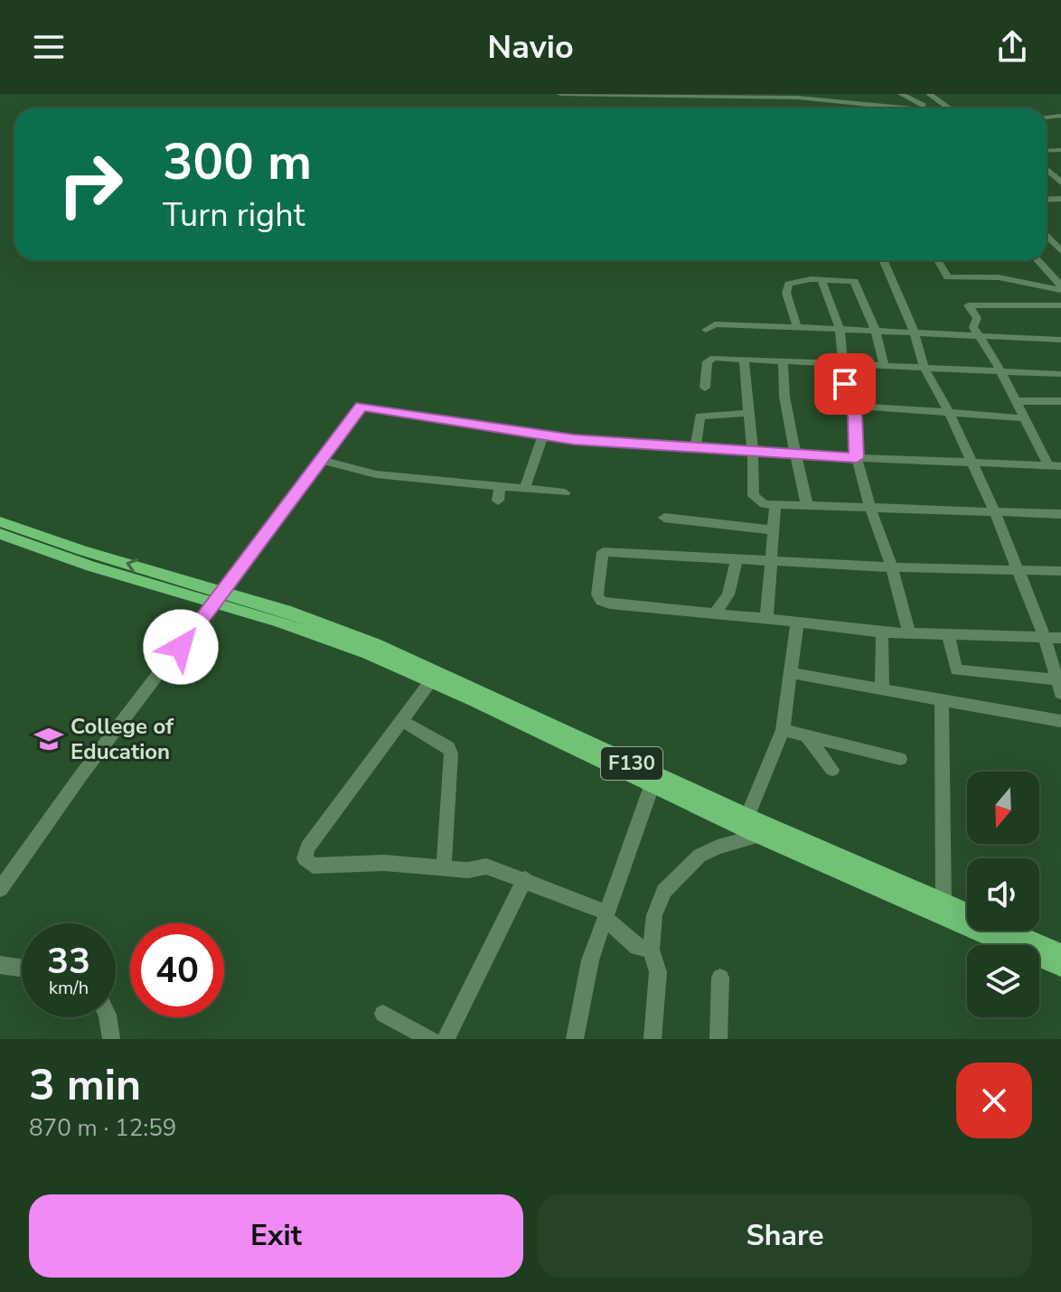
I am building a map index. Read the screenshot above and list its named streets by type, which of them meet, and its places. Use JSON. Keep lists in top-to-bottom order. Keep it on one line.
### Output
{"streets":{"main road":["F130"]},"places":{"school or university":["College of Education"]},"north":"bottom","page":{"header":"Navio","turn":["300 m","Turn right"],"speed":"33 km/h","limit":"40","heading":["3 min","870 m · 12:59"],"buttons":["Exit","Share"]}}
